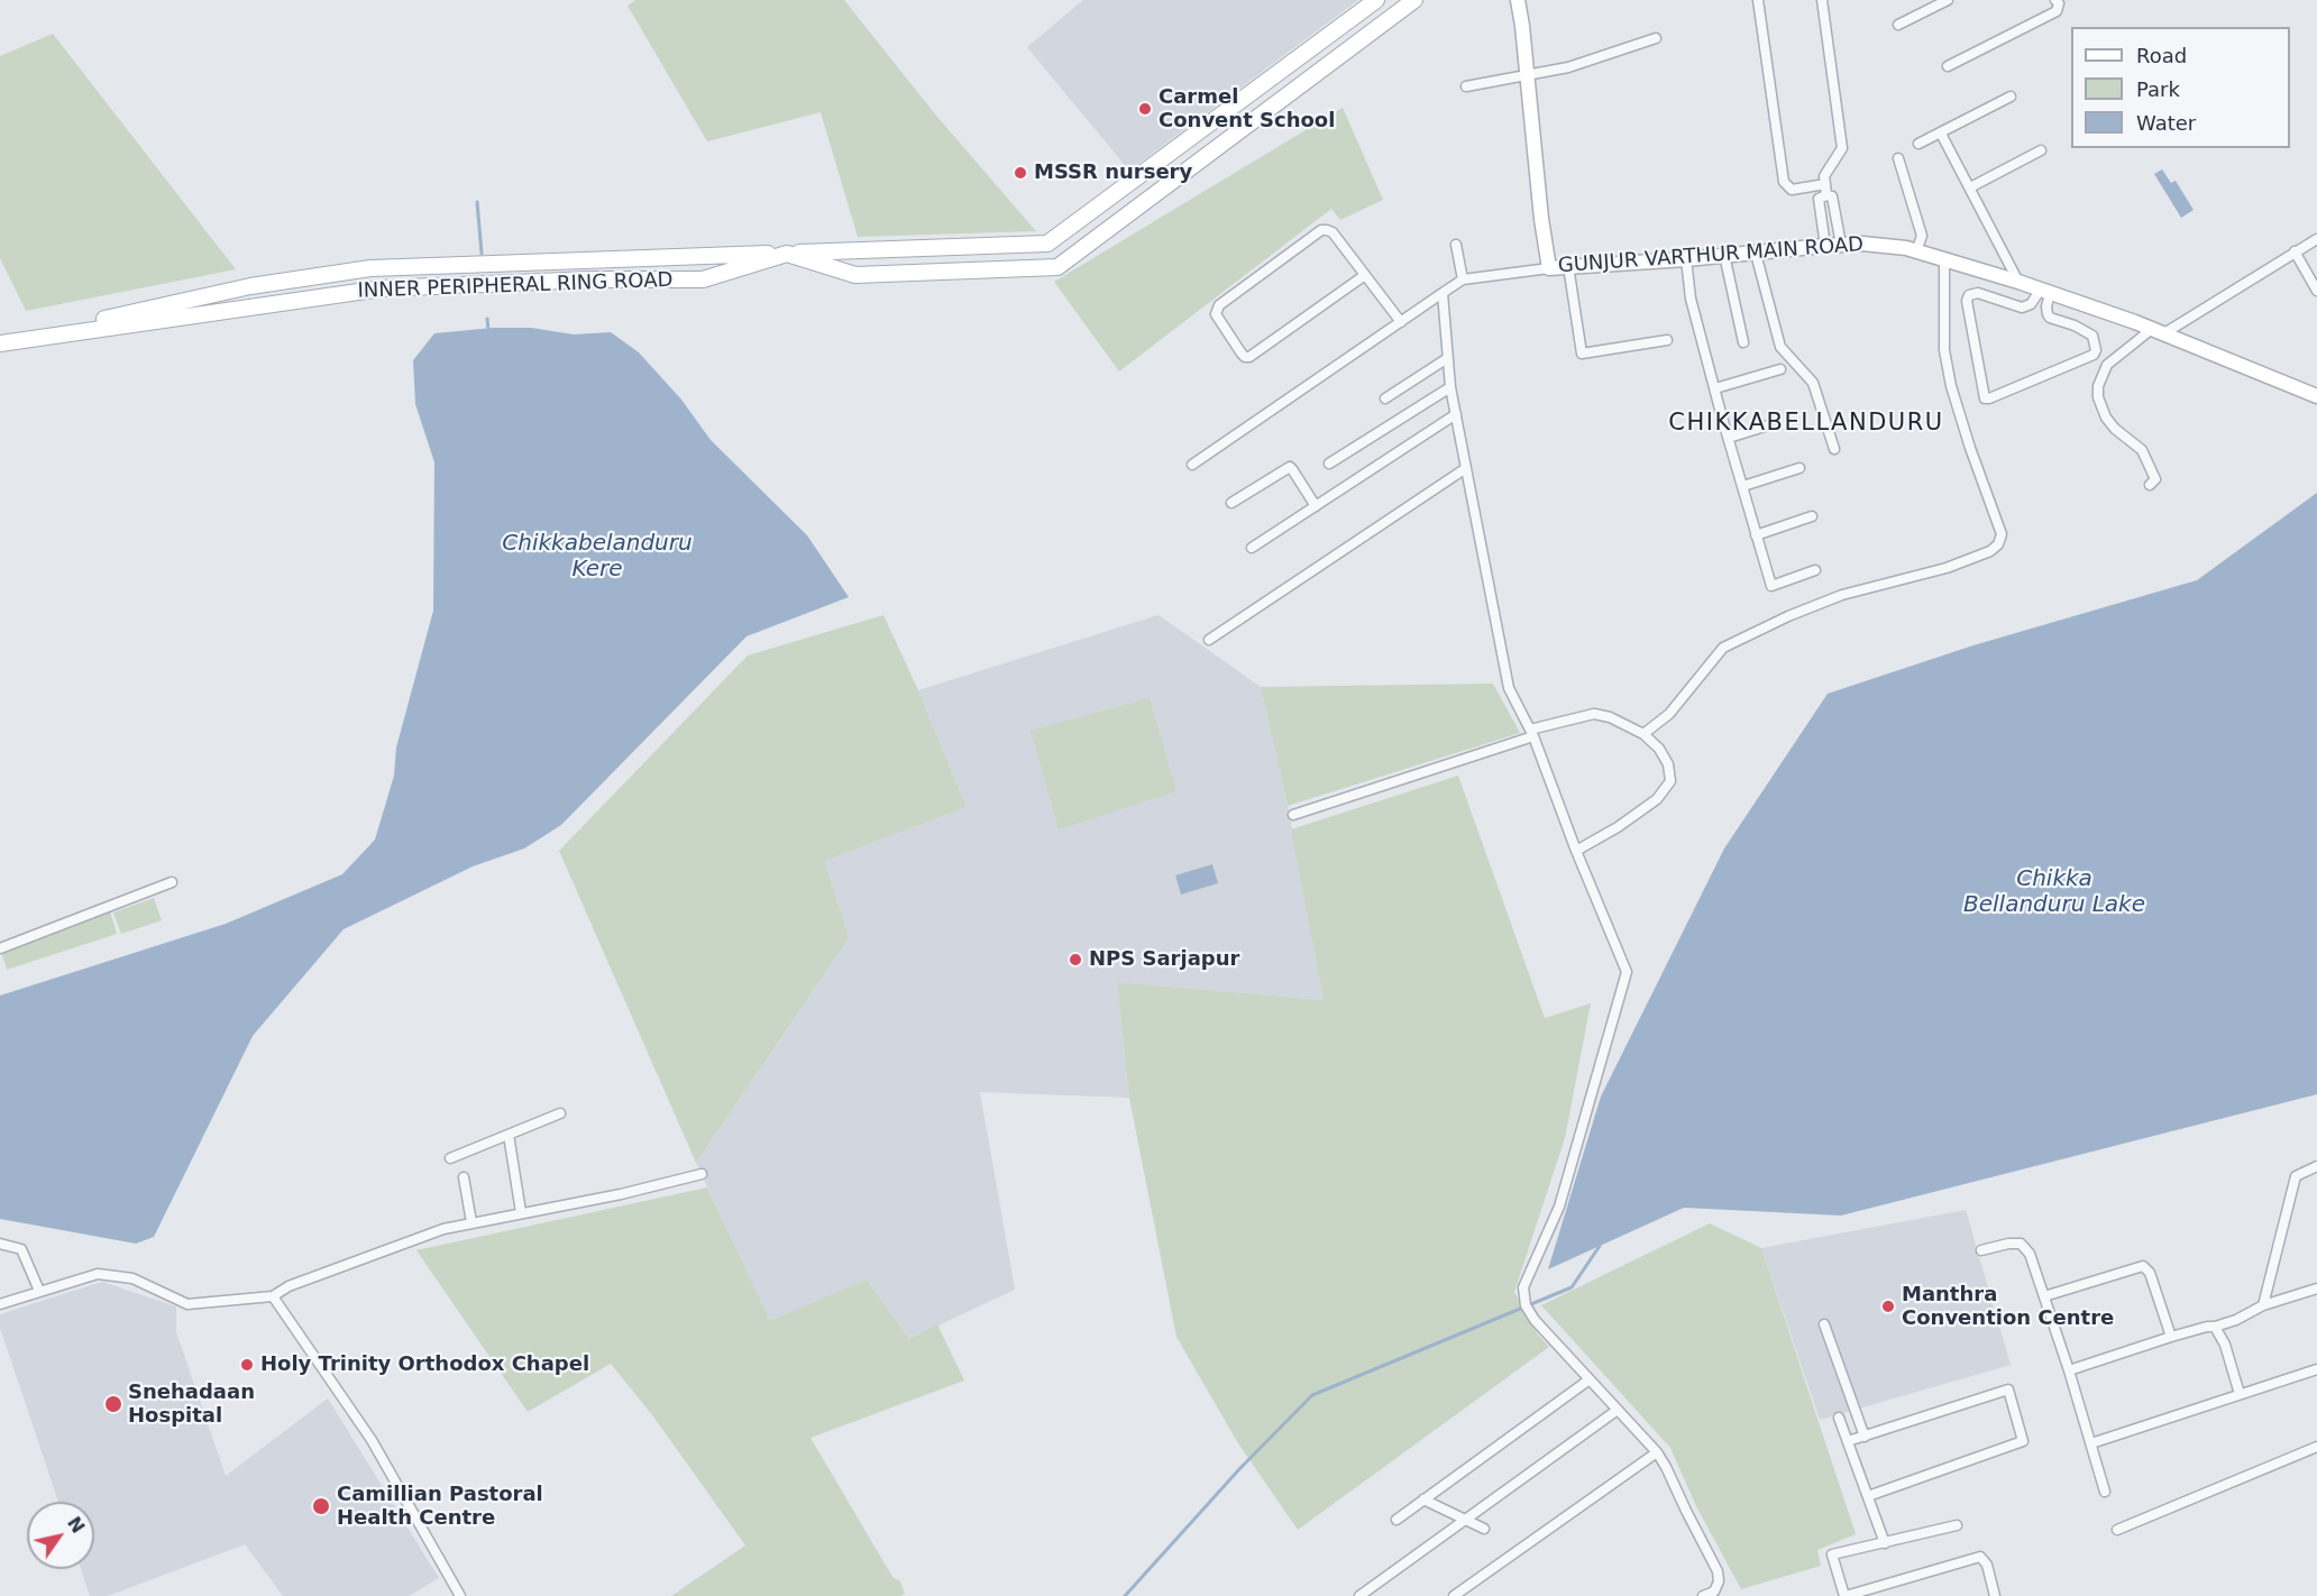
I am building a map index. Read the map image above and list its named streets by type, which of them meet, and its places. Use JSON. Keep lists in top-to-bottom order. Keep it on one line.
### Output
{"streets":{"main road":["GUNJUR VARTHUR MAIN ROAD","INNER PERIPHERAL RING ROAD"]},"districts":["CHIKKABELLANDURU"],"water":["Chikkabelanduru Kere","Chikka Bellanduru Lake"],"places":["Carmel Convent School","MSSR nursery","NPS Sarjapur","Manthra Convention Centre","Holy Trinity Orthodox Chapel","Snehadaan Hospital","Camillian Pastoral Health Centre"],"legend":["Road","Park","Water"],"north":"top right"}
